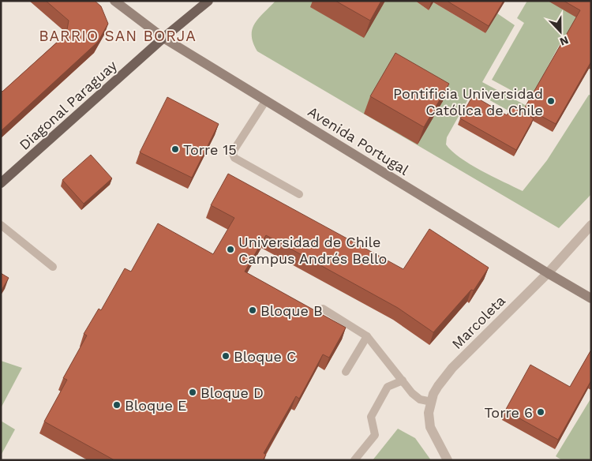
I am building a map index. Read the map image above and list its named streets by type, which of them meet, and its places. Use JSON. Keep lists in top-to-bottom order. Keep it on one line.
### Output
{"streets":{"main road":["Diagonal Paraguay","Avenida Portugal"],"street":["Marcoleta"]},"crossings":[["Diagonal Paraguay","Avenida Portugal"],["Avenida Portugal","Marcoleta"]],"districts":["BARRIO SAN BORJA"],"places":["Pontificia Universidad Católica de Chile","Torre 15","Universidad de Chile Campus Andrés Bello","Bloque B","Bloque C","Bloque D","Bloque E","Torre 6"],"north":"bottom"}
